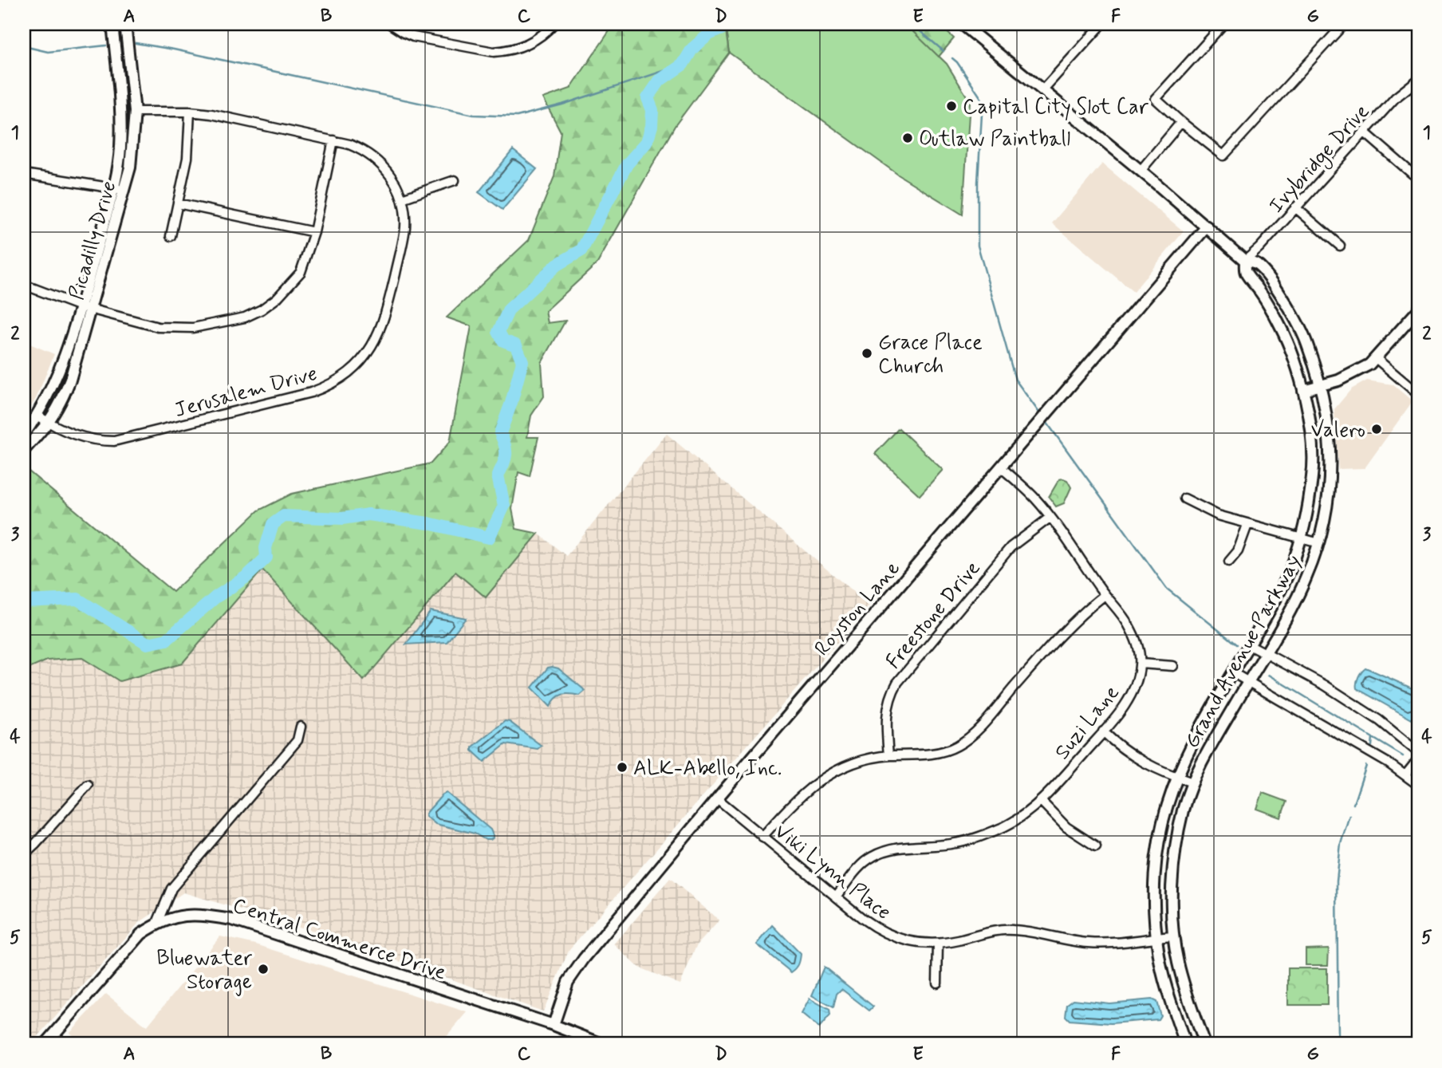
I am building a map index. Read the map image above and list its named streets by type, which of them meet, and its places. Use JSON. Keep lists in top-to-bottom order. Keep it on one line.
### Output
{"streets":{"street":["Ivybridge Drive","Picadilly Drive","Jerusalem Drive","Royston Lane","Freestone Drive","Grand Avenue Parkway","Suzi Lane","Viki Lynn Place","Central Commerce Drive"]},"crossings":[["Ivybridge Drive","Grand Avenue Parkway"],["Picadilly Drive","Jerusalem Drive"],["Royston Lane","Grand Avenue Parkway"],["Royston Lane","Suzi Lane"],["Royston Lane","Viki Lynn Place"],["Royston Lane","Central Commerce Drive"],["Freestone Drive","Suzi Lane"],["Grand Avenue Parkway","Viki Lynn Place"],["Suzi Lane","Viki Lynn Place"]],"places":["Capital City Slot Car","Outlaw Paintball","Grace Place Church","Valero","ALK-Abello, Inc.","Bluewater Storage"],"grid":{"columns":["A","B","C","D","E","F","G"],"rows":["1","2","3","4","5"]}}
